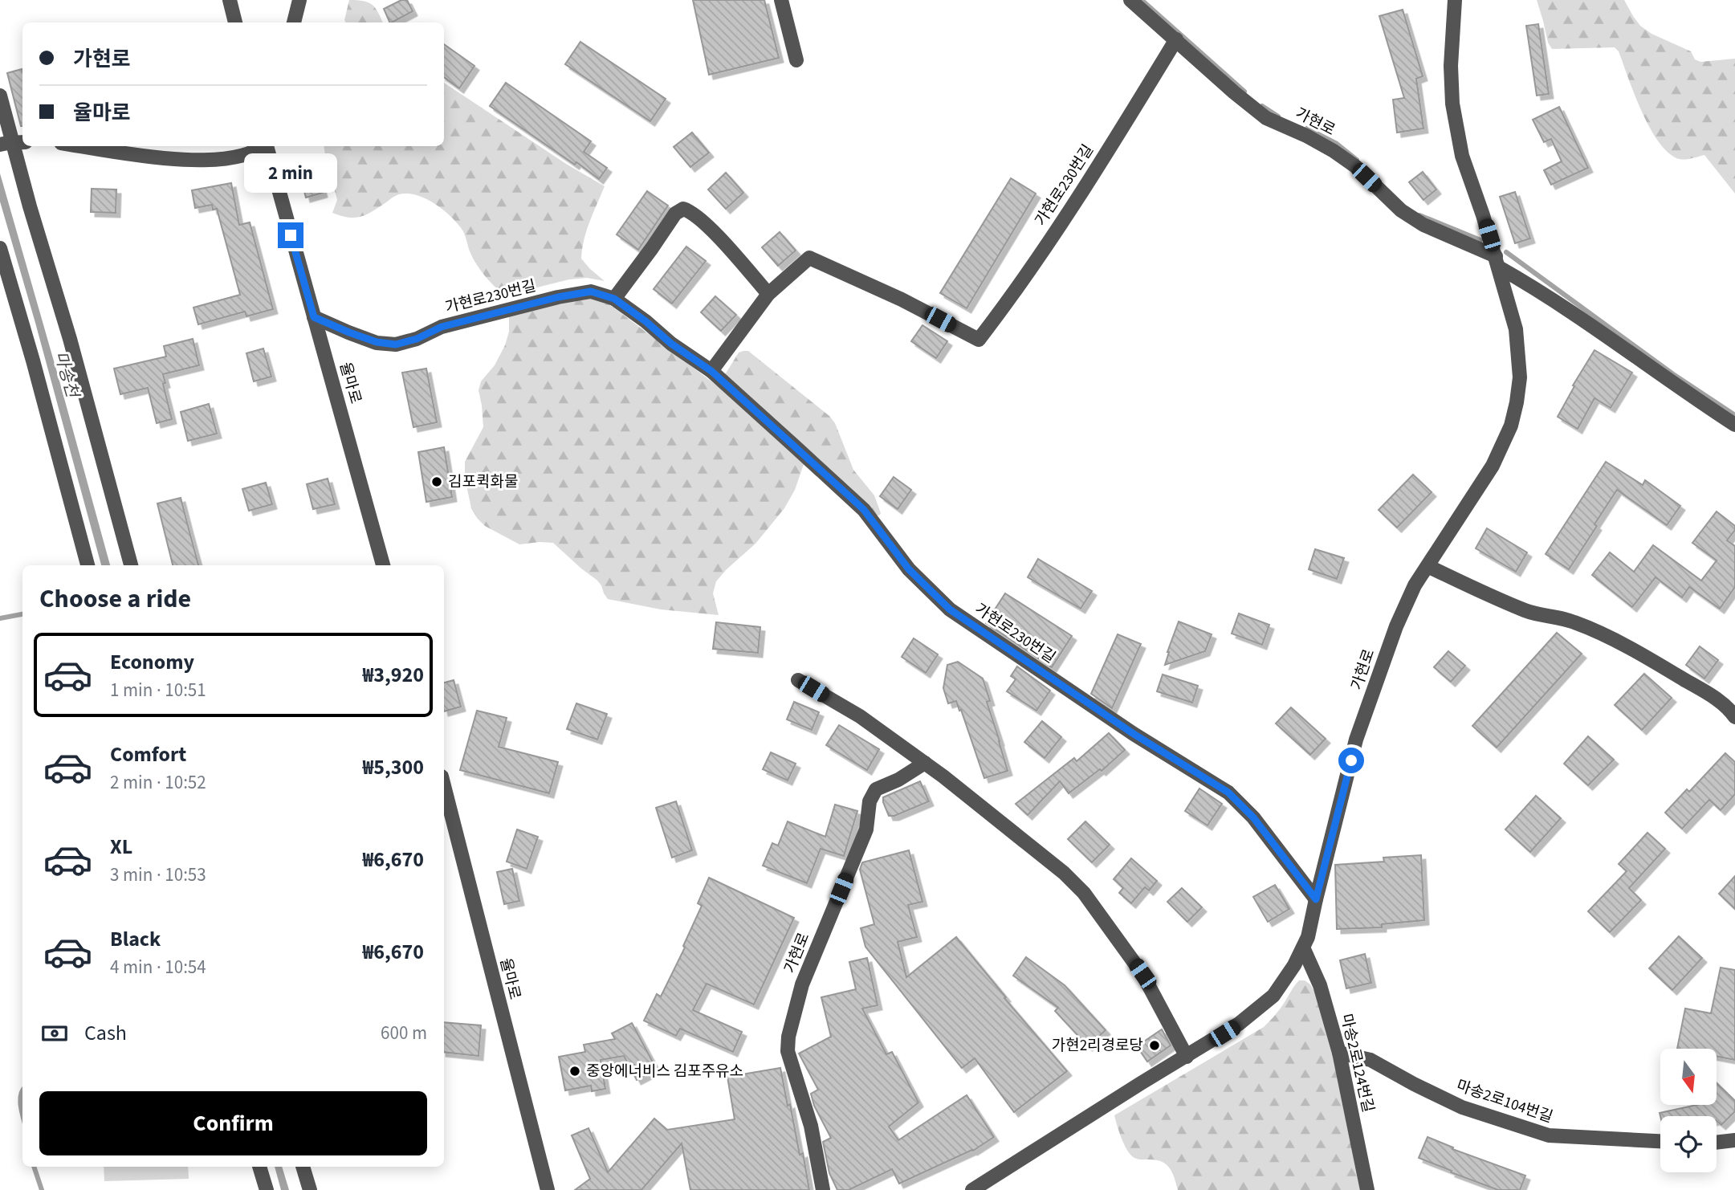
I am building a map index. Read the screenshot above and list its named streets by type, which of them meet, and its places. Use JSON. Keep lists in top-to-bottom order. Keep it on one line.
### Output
{"streets":{"street":["가현로","가현로230번길","율마로","마송2로124번길","마송2로104번길"]},"crossings":[["가현로","가현로230번길"],["가현로","마송2로124번길"],["가현로230번길","율마로"],["마송2로124번길","마송2로104번길"]],"water":["마송천"],"places":["김포퀵화물","가현2리경로당","중앙에너비스 김포주유소"],"north":"bottom","page":{"banner":["가현로","율마로"],"bubble":"2 min","heading":"Choose a ride","list":[{"name":"Economy","note":"1 min · 10:51","value":"₩3,920"},{"name":"Comfort","note":"2 min · 10:52","value":"₩5,300"},{"name":"XL","note":"3 min · 10:53","value":"₩6,670"},{"name":"Black","note":"4 min · 10:54","value":"₩6,670"}],"pay":["Cash","600 m"],"buttons":"Confirm"}}
